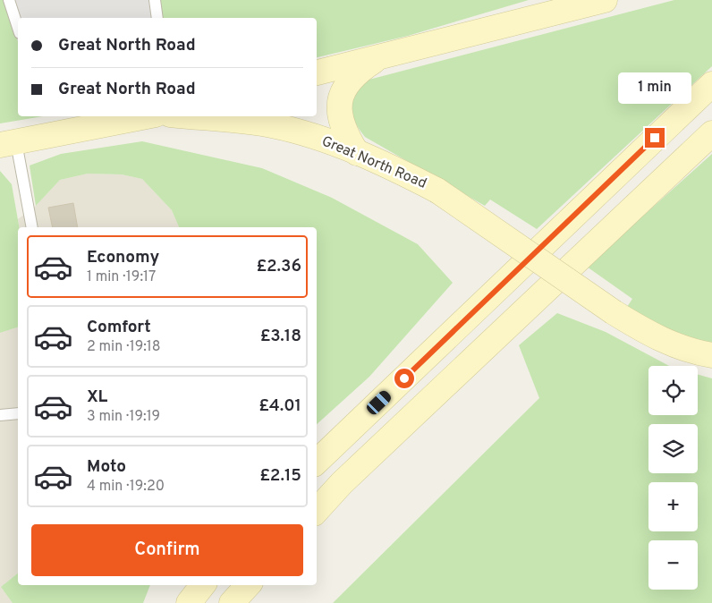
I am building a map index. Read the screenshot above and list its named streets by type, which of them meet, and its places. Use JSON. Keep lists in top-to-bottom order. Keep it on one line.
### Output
{"streets":{"main road":["Great North Road"]},"page":{"banner":["Great North Road","Great North Road"],"bubble":"1 min","list":[{"name":"Economy","note":"1 min · 19:17","value":"£2.36"},{"name":"Comfort","note":"2 min · 19:18","value":"£3.18"},{"name":"XL","note":"3 min · 19:19","value":"£4.01"},{"name":"Moto","note":"4 min · 19:20","value":"£2.15"}],"map_buttons":["+","−"],"buttons":"Confirm"}}
